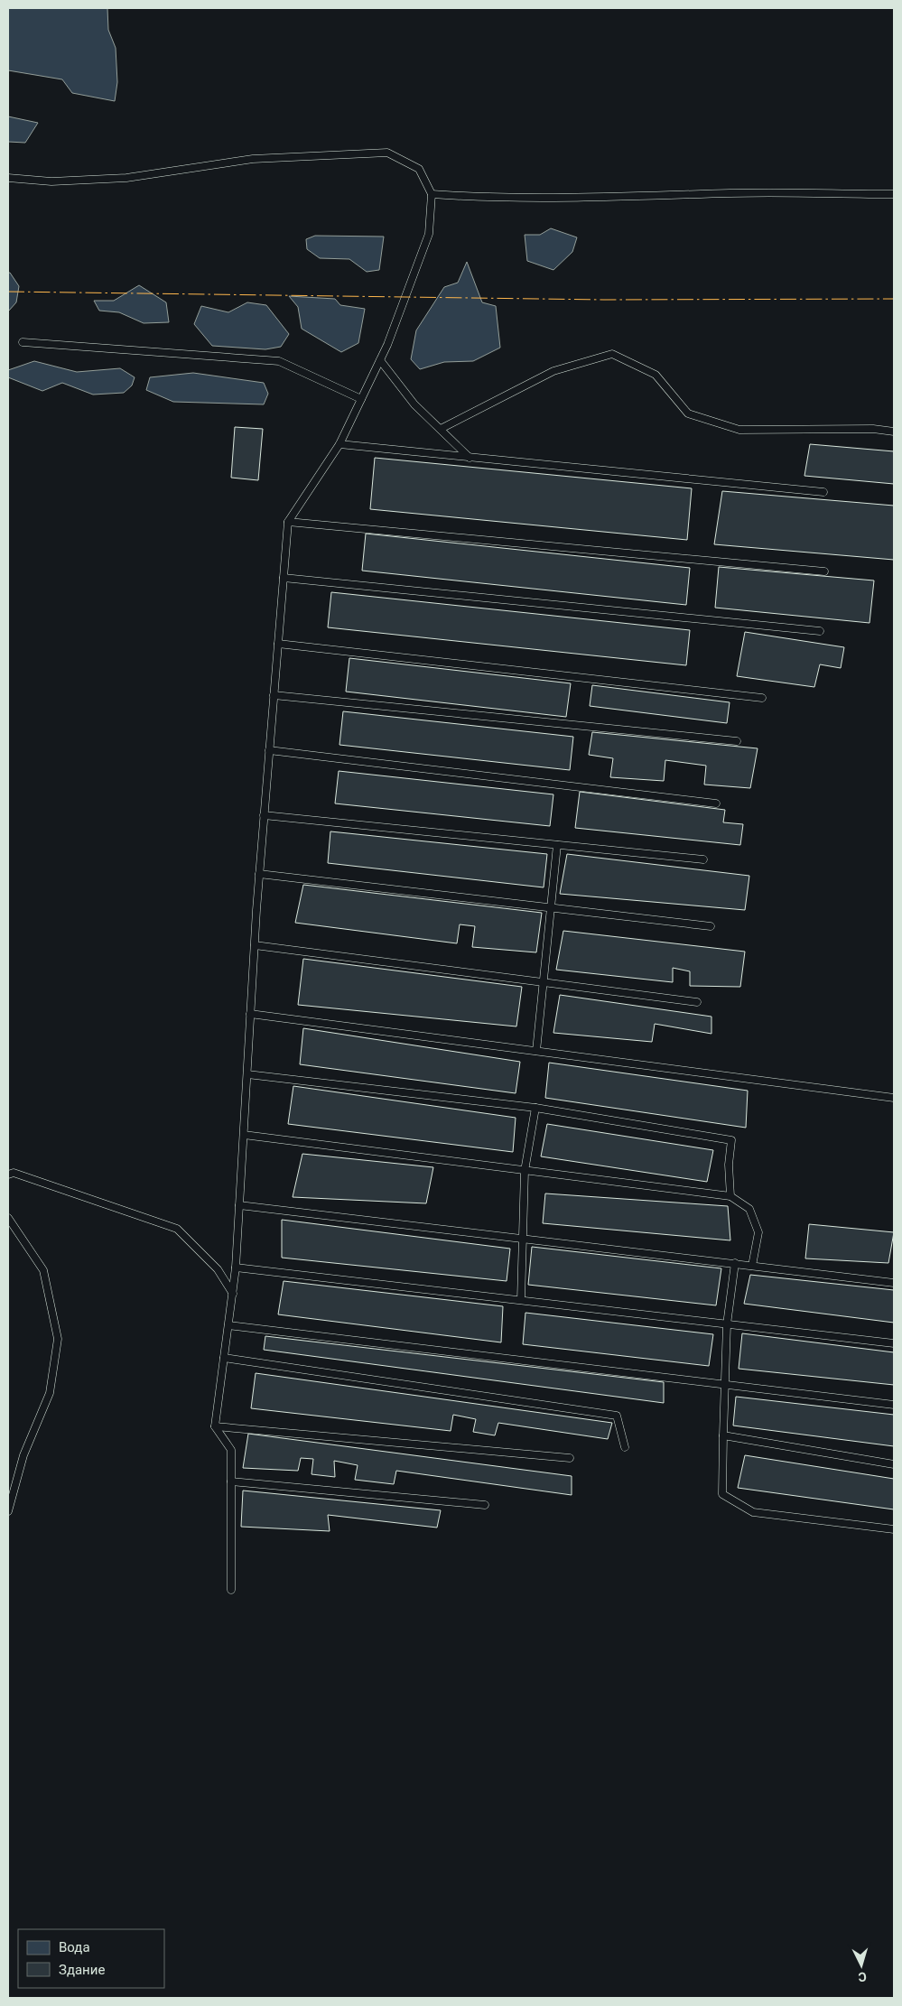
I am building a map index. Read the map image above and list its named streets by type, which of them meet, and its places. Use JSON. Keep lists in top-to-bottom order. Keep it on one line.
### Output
{"legend":["Вода","Здание"],"north":"bottom"}
